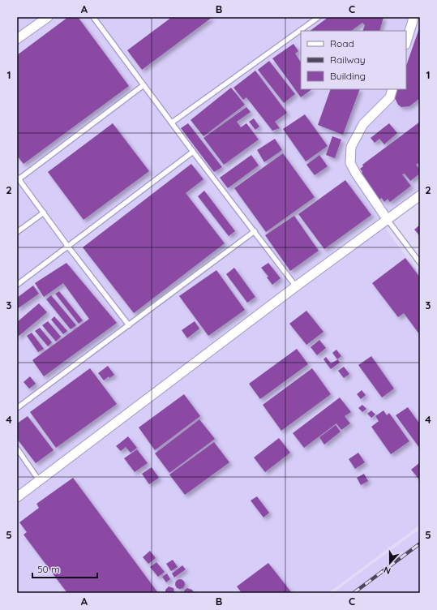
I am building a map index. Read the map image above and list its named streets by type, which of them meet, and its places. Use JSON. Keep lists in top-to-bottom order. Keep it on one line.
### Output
{"legend":["Road","Railway","Building"],"scale_bar":"50 m","north":"bottom","grid":{"columns":["A","B","C"],"rows":["1","2","3","4","5"]}}
